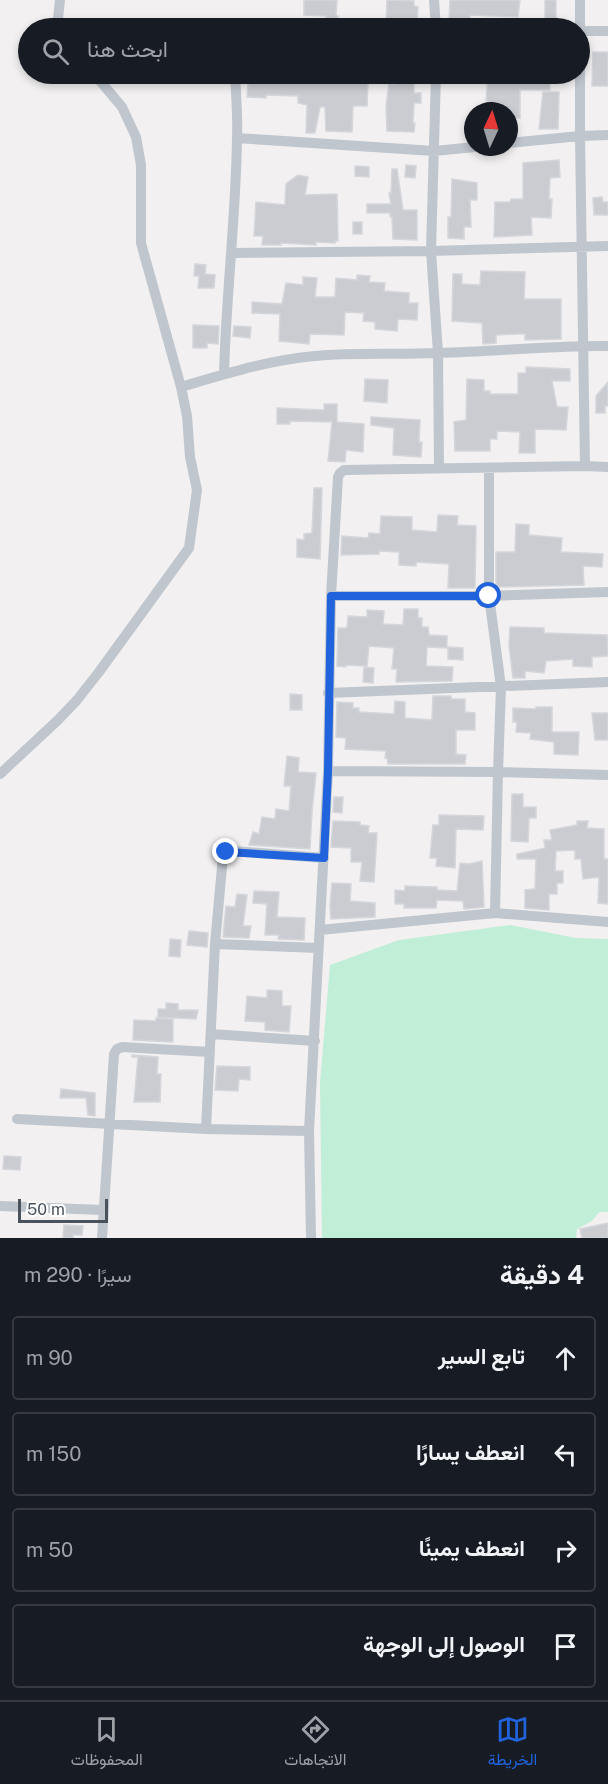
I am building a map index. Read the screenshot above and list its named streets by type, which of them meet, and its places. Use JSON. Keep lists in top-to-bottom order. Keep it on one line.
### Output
{"scale_bar":"50 m","north":"top","page":{"search":"ابحث هنا","scale":"50 m","heading":["4 دقيقة","سيرًا · 290 m"],"list":[["تابع السير","90 m"],["انعطف يسارًا","150 m"],["انعطف يمينًا","50 m"],"الوصول إلى الوجهة"],"nav":["الخريطة","الاتجاهات","المحفوظات"]}}
